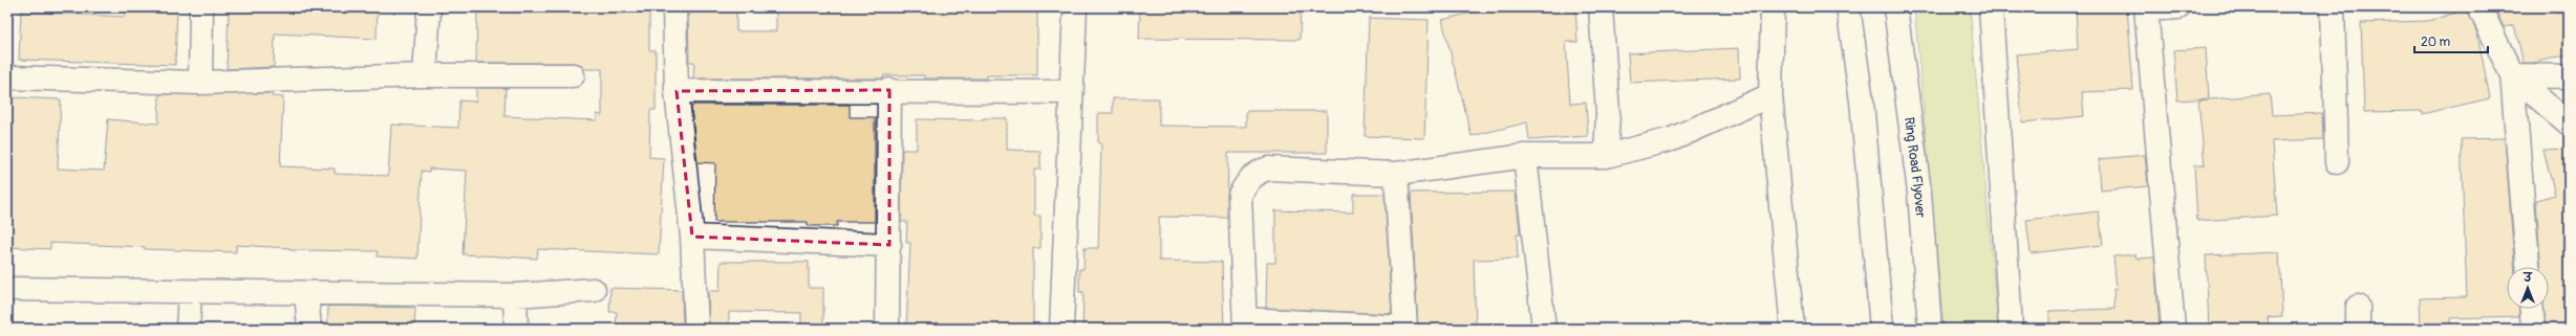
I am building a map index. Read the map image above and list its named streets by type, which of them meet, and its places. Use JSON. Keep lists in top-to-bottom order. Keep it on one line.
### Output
{"streets":{"street":["Ring Road Flyover"]},"scale_bar":"20 m","north":"top"}
